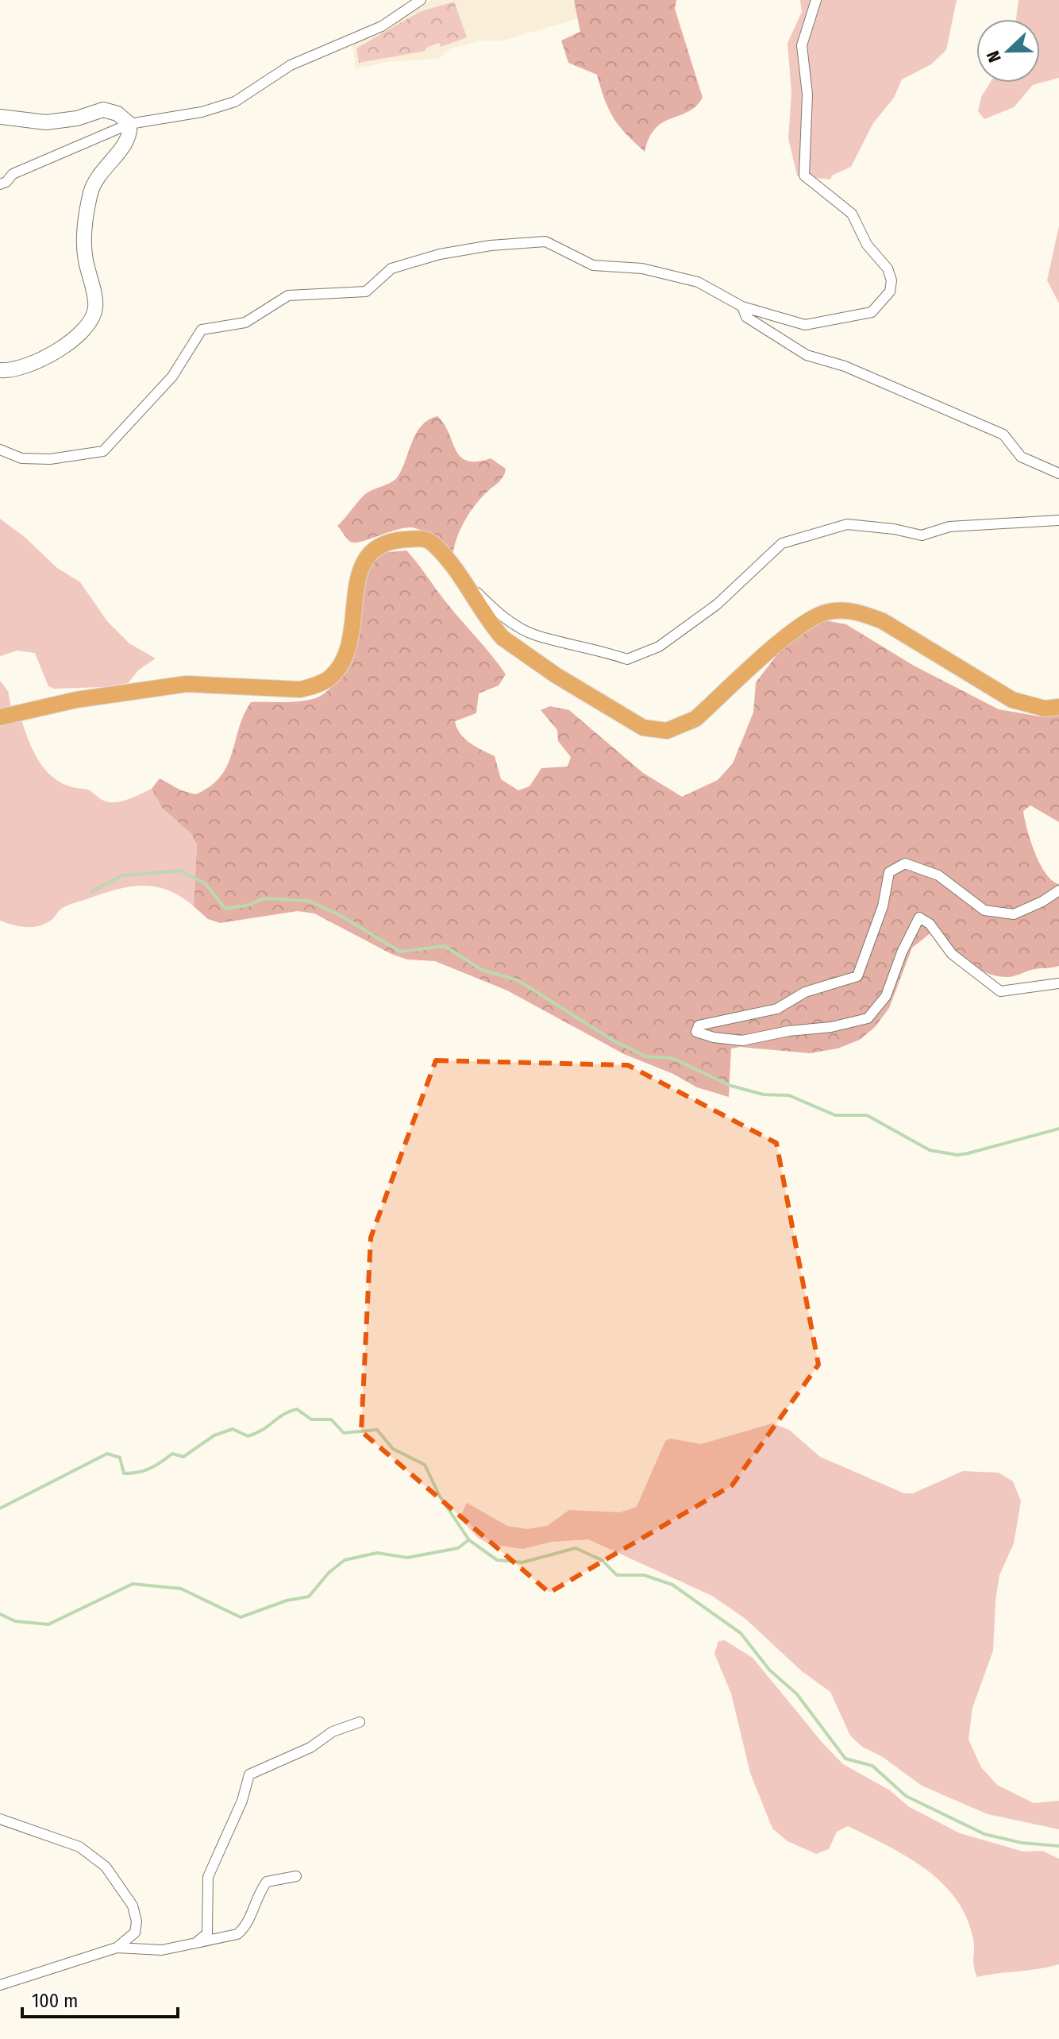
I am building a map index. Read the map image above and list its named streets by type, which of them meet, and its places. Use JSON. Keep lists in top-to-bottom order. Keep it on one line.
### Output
{"scale_bar":"100 m","north":"left"}
